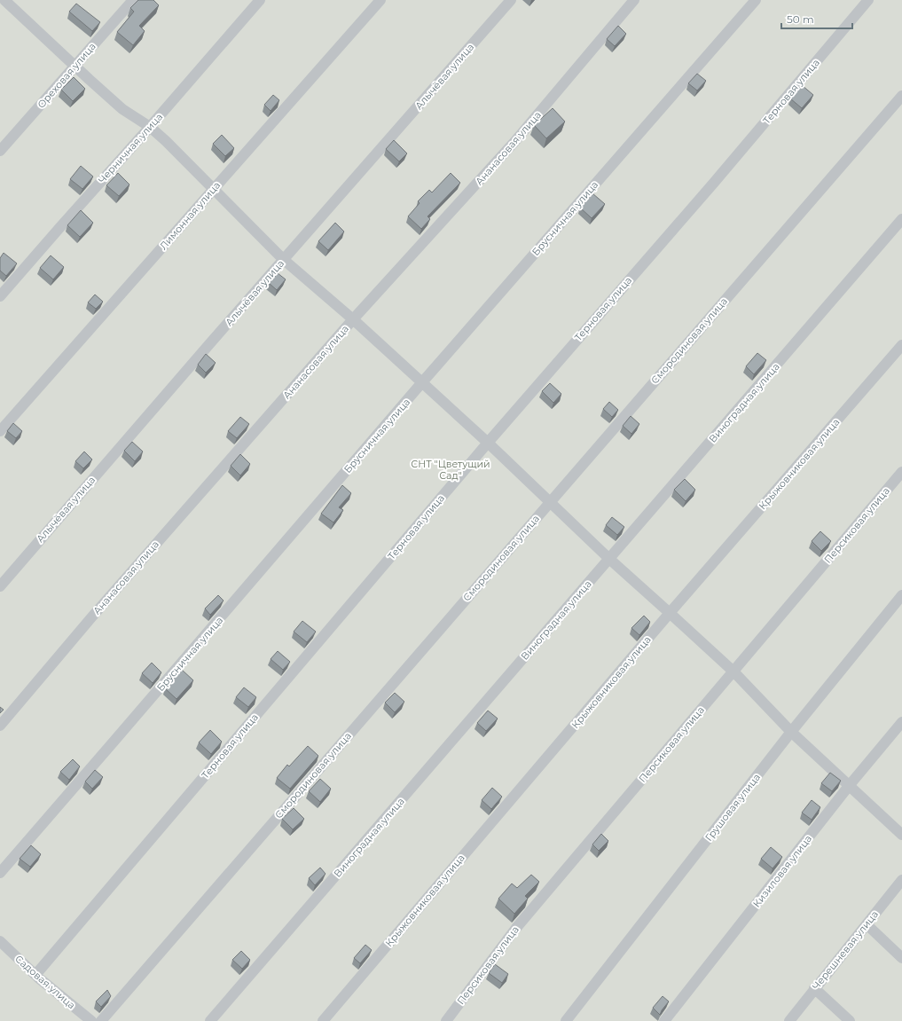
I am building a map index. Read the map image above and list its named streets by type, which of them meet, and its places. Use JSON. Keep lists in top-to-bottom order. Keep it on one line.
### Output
{"streets":{"street":["Ореховая улица","Алычёвая улица","Терновая улица","Черничная улица","Ананасовая улица","Лимонная улица","Брусничная улица","Смородиновая улица","Виноградная улица","Крыжовниковая улица","Персиковая улица","Грушовая улица","Кизиловая улица","Черешневая улица","Садовая улица"]},"crossings":[["Терновая улица","Садовая улица"]],"parks":["СНТ \"Цветущий Сад\""],"scale_bar":"50 m"}
